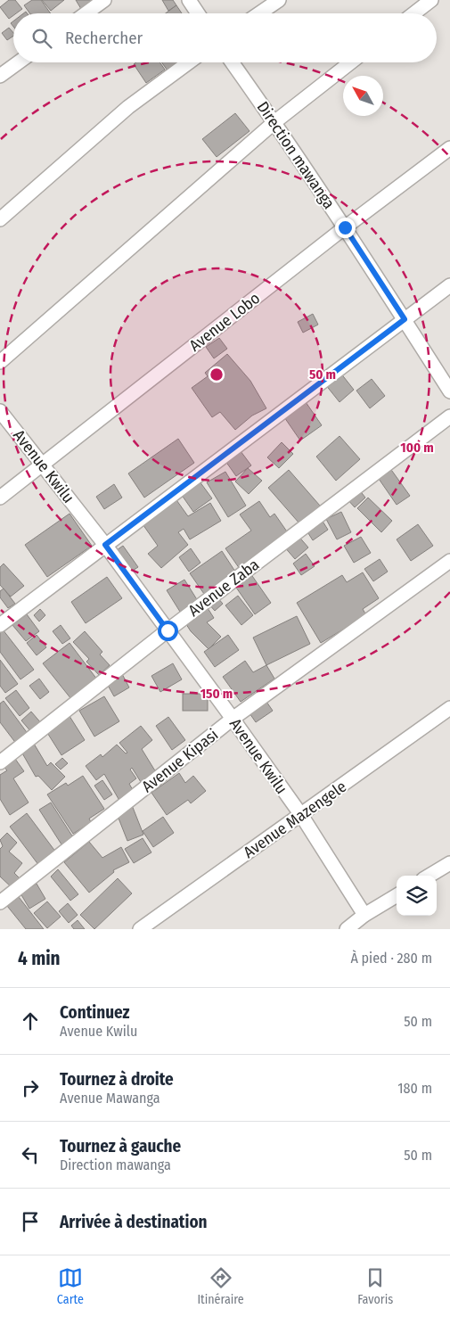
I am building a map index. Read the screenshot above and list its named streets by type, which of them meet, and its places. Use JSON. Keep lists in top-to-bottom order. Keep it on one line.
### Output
{"streets":{"street":["Direction mawanga","Avenue Lobo","Avenue Kwilu","Avenue Zaba","Avenue Kipasi","Avenue Mazengele"]},"crossings":[["Direction mawanga","Avenue Lobo"],["Avenue Lobo","Avenue Kwilu"],["Avenue Kwilu","Avenue Zaba"],["Avenue Kwilu","Avenue Kipasi"],["Avenue Kwilu","Avenue Mazengele"]],"north":"top left","page":{"search":"Rechercher","heading":["4 min","À pied · 280 m"],"list":[["Continuez","Avenue Kwilu","50 m"],["Tournez à droite","Avenue Mawanga","180 m"],["Tournez à gauche","Direction mawanga","50 m"],"Arrivée à destination"],"nav":["Carte","Itinéraire","Favoris"]},"rings":["50 m","100 m","150 m"]}
